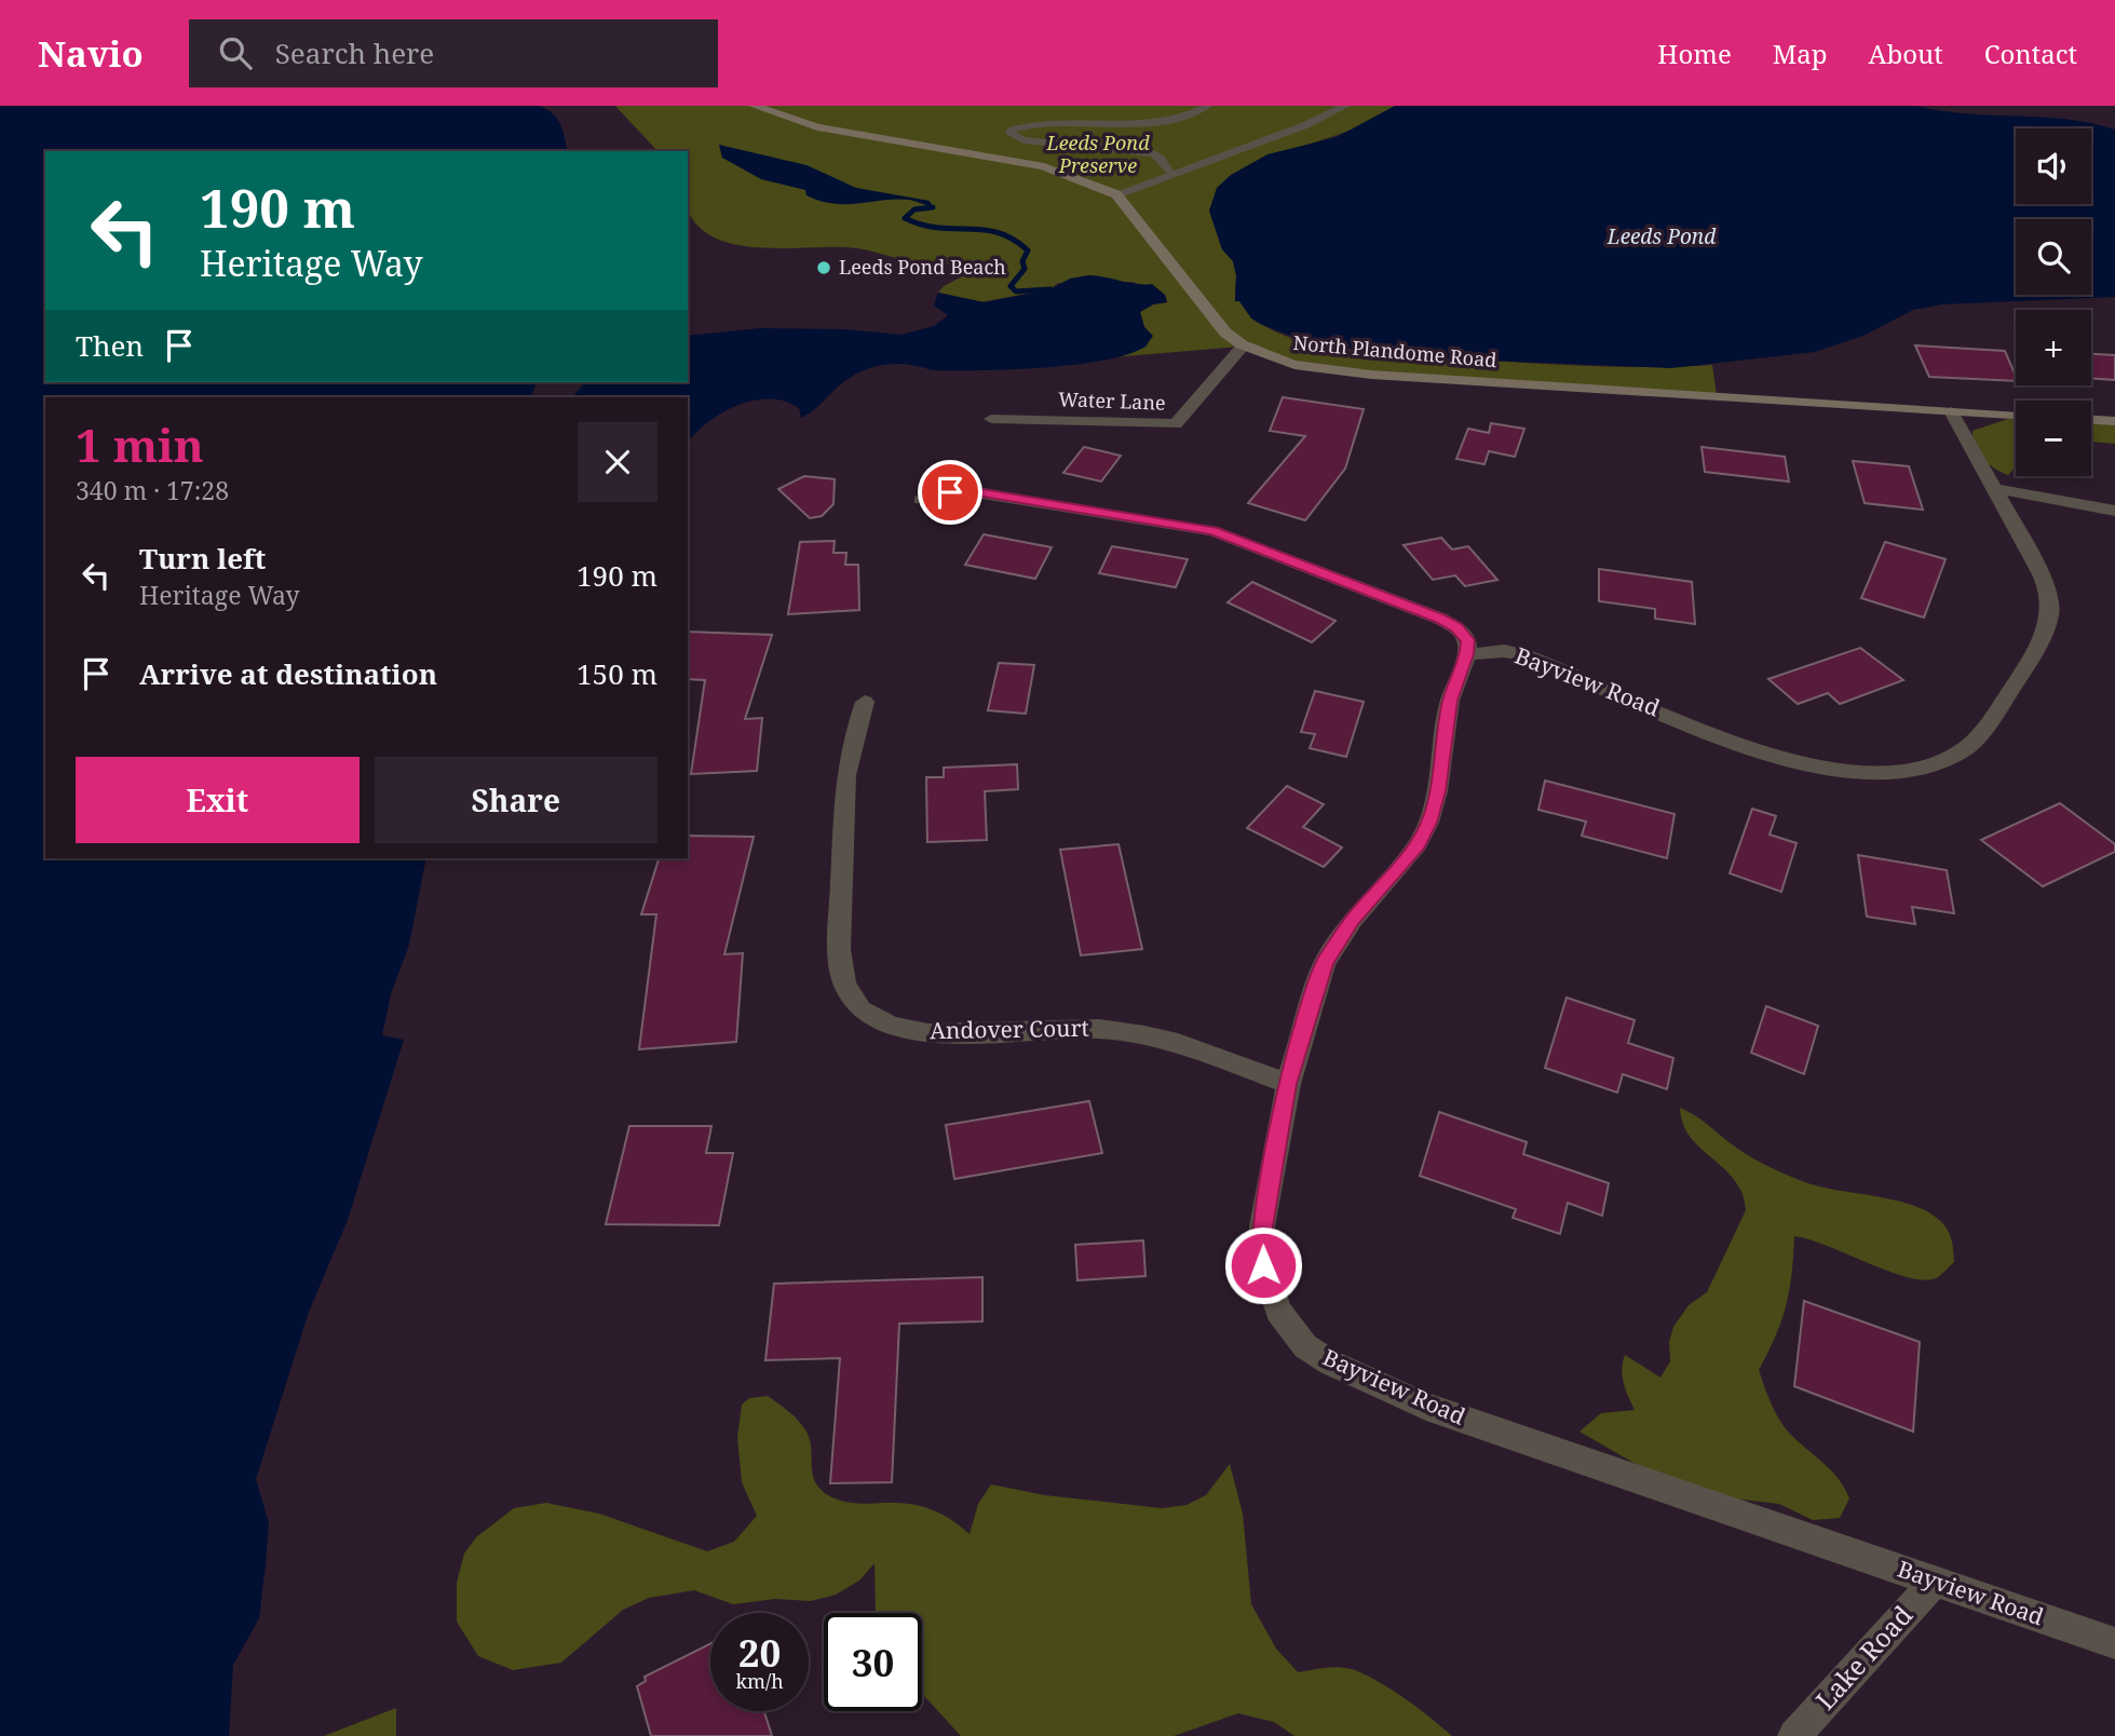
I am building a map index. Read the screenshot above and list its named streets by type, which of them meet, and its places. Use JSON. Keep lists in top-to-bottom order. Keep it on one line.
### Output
{"streets":{"main road":["North Plandome Road"],"street":["Water Lane","Bayview Road","Andover Court","Lake Road"]},"crossings":[["North Plandome Road","Water Lane"],["North Plandome Road","Bayview Road"],["Bayview Road","Andover Court"],["Bayview Road","Lake Road"]],"water":["Leeds Pond"],"parks":["Leeds Pond Preserve"],"places":["Leeds Pond Beach"],"page":{"header":"Navio","search":"Search here","nav":["Home","Map","About","Contact"],"map_buttons":["+","−"],"turn":["190 m","Heritage Way"],"then":"Then","heading":["1 min","340 m · 17:28"],"list":[{"name":"Turn left","note":"Heritage Way","value":"190 m"},{"name":"Arrive at destination","value":"150 m"}],"buttons":["Exit","Share"],"speed":"20 km/h","limit":"30"}}
